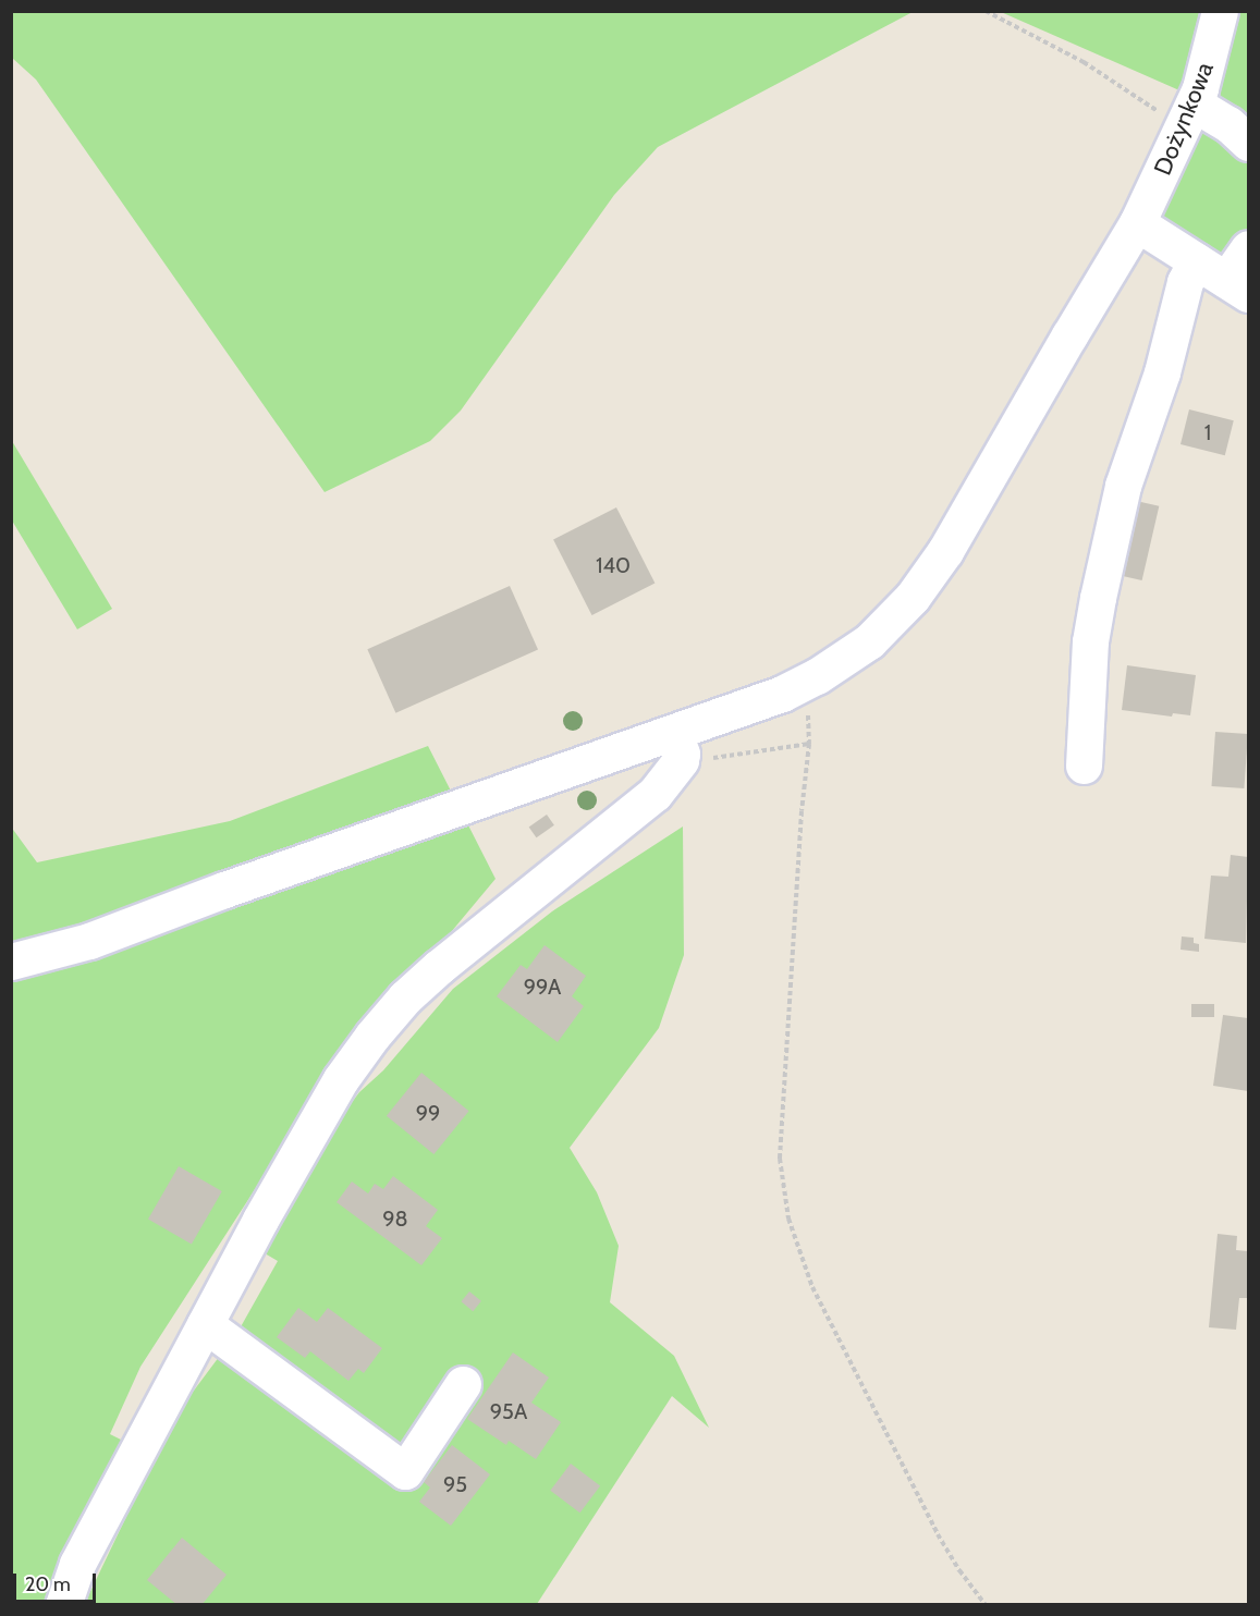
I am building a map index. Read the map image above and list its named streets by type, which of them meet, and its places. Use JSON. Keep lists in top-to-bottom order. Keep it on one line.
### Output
{"streets":{"street":["Dożynkowa"]},"house_numbers":["1","140","99A","99","98","95A","95"],"scale_bar":"20 m"}
